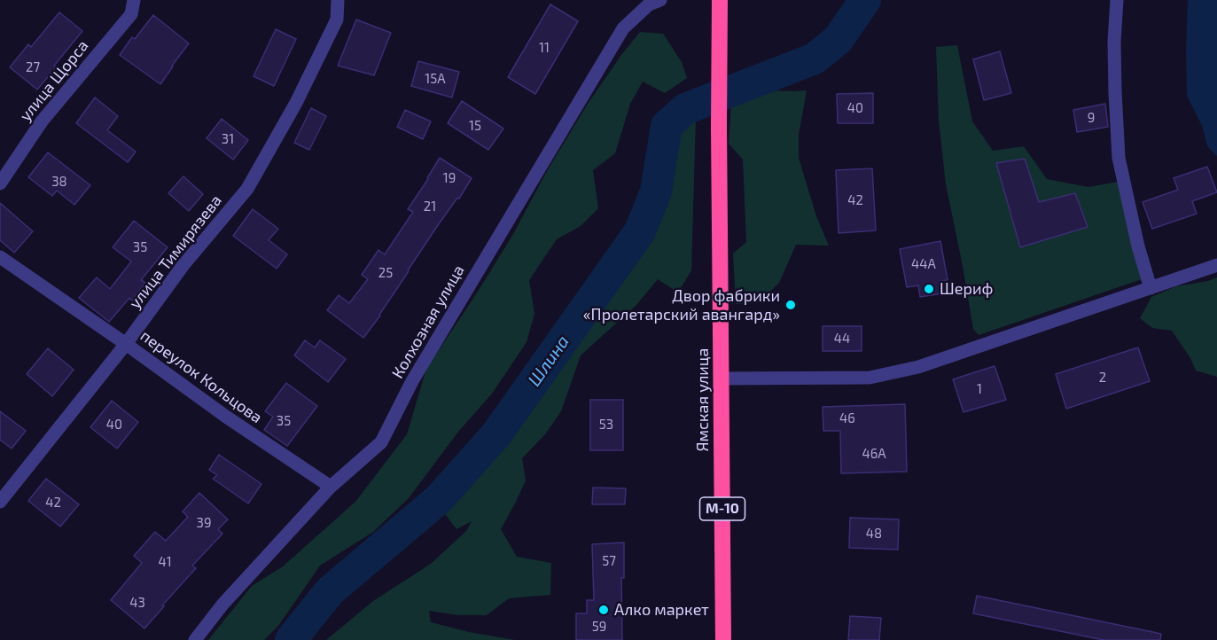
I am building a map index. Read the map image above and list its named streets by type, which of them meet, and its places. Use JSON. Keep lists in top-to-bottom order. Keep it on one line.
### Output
{"streets":{"highway":["Ямская улица","М-10"],"street":["улица Щорса","улица Тимирязева","Колхозная улица","переулок Кольцова"]},"crossings":[["улица Тимирязева","переулок Кольцова"],["Колхозная улица","переулок Кольцова"]],"water":["Шлина"],"places":["Шериф","Двор фабрики «Пролетарский авангард»","Алко маркет"],"house_numbers":["11","27","15А","40","9","15","31","19","38","42","21","35","44А","25","44","2","1","46","35","40","53","46А","42","39","48","57","41","43","59"]}
